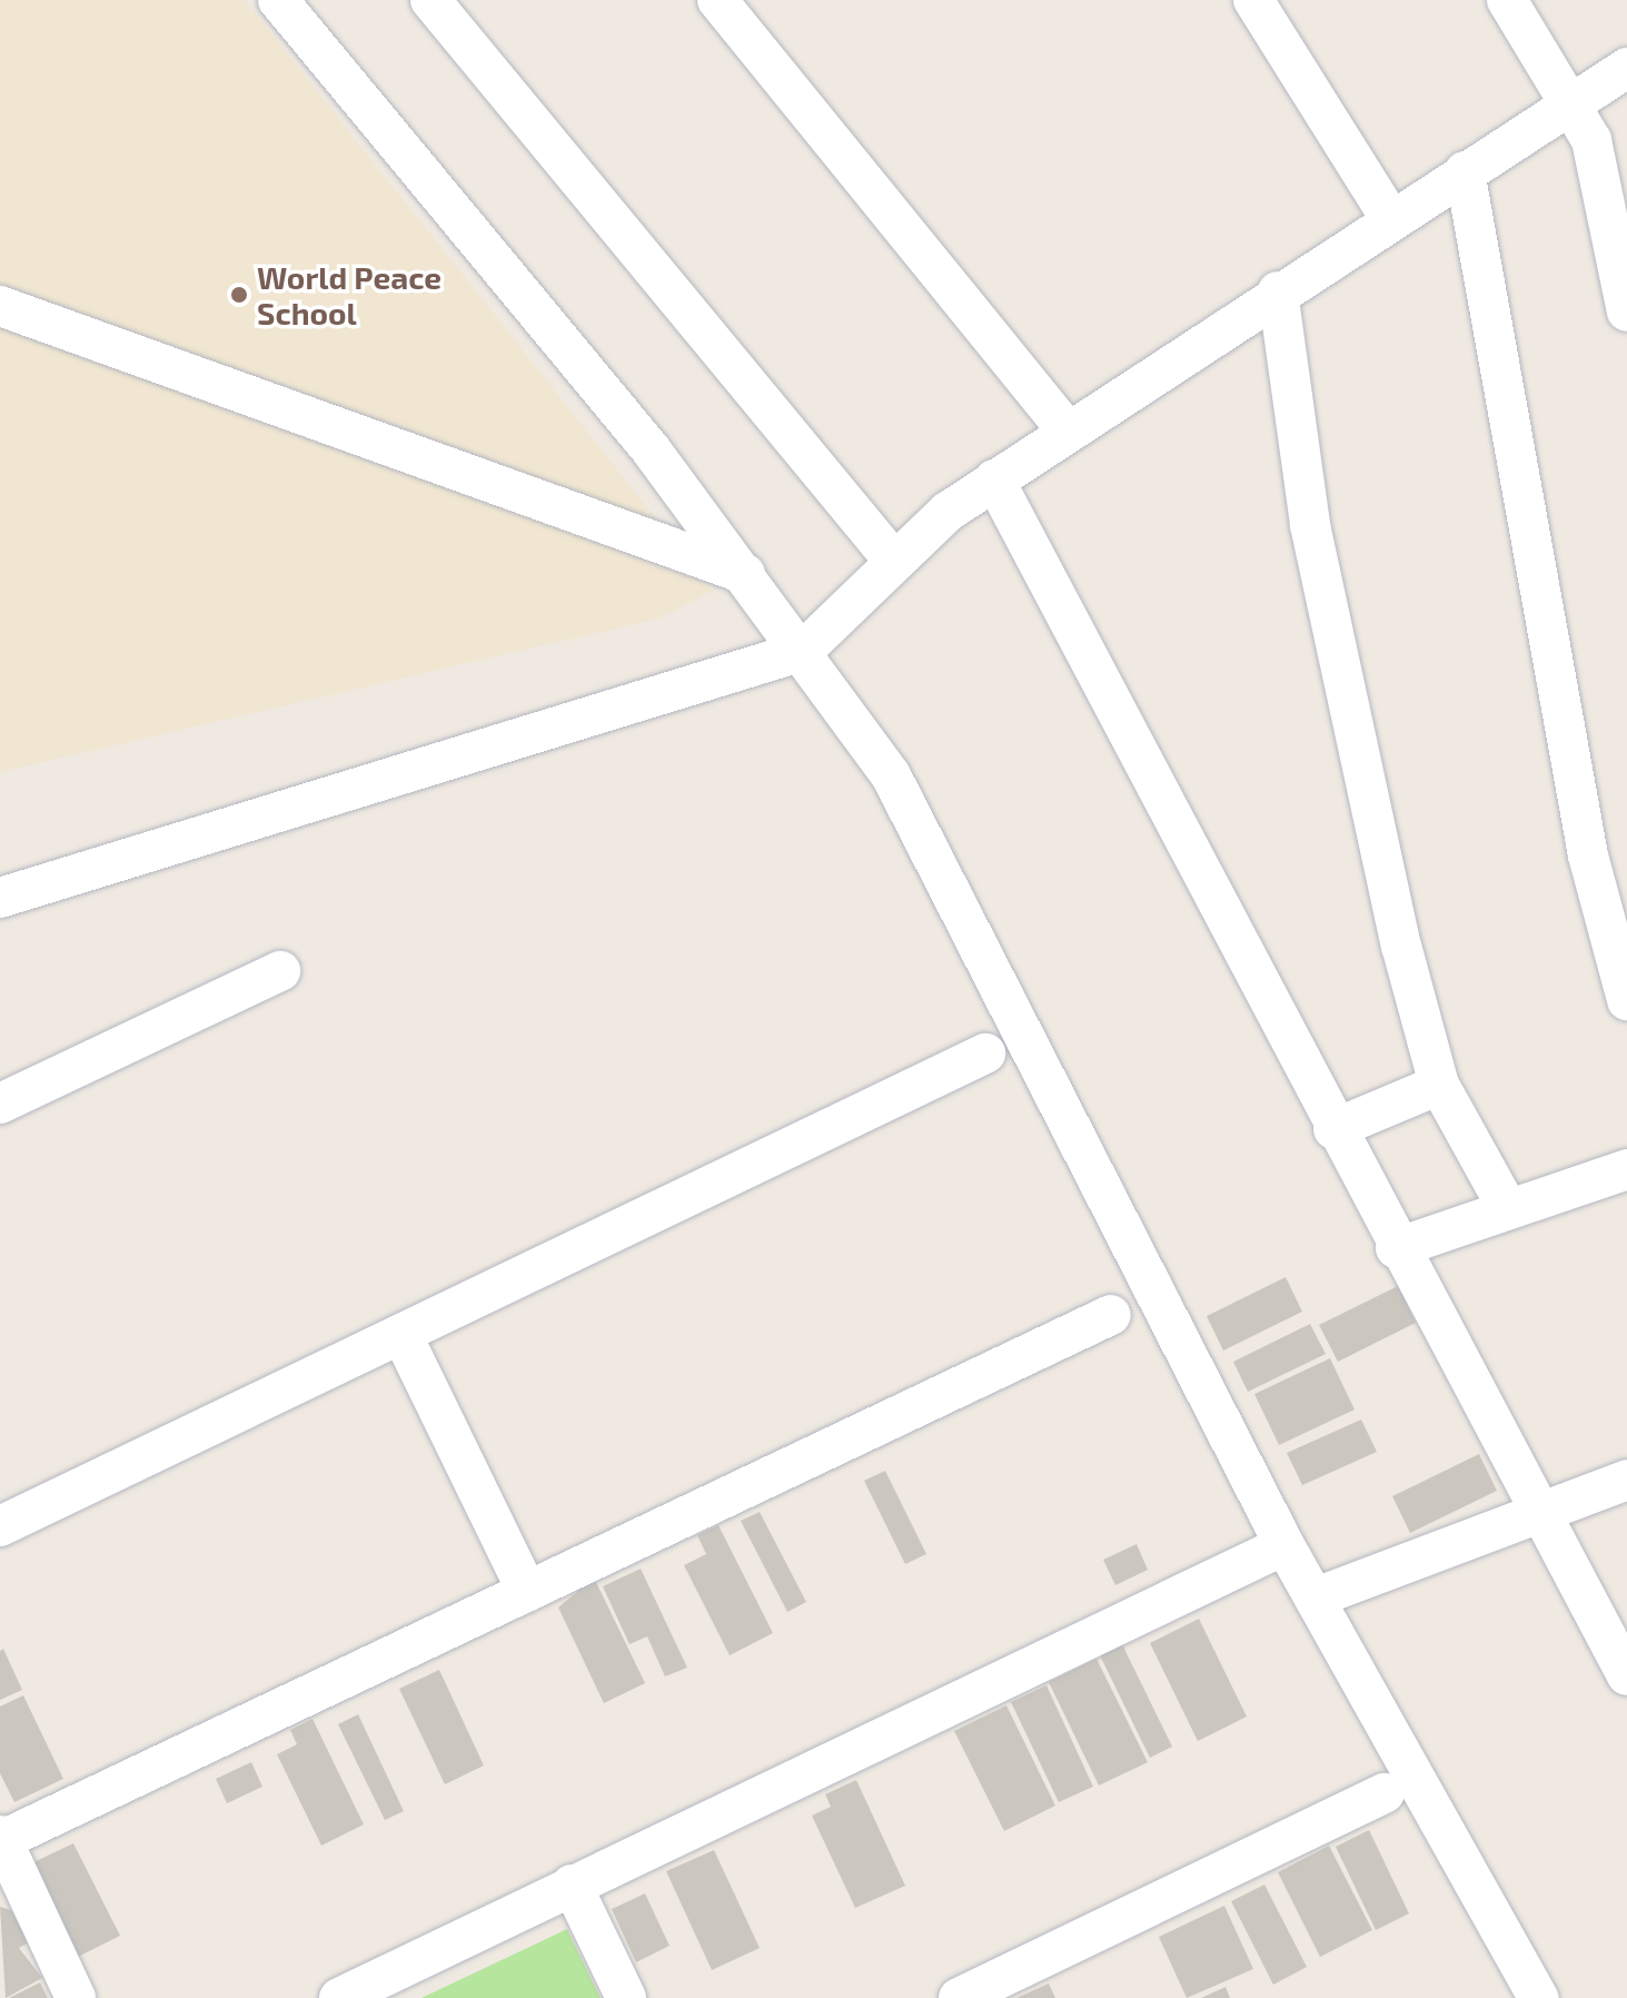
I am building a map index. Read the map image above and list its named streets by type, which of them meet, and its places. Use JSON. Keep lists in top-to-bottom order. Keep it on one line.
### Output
{"places":["World Peace School"]}
